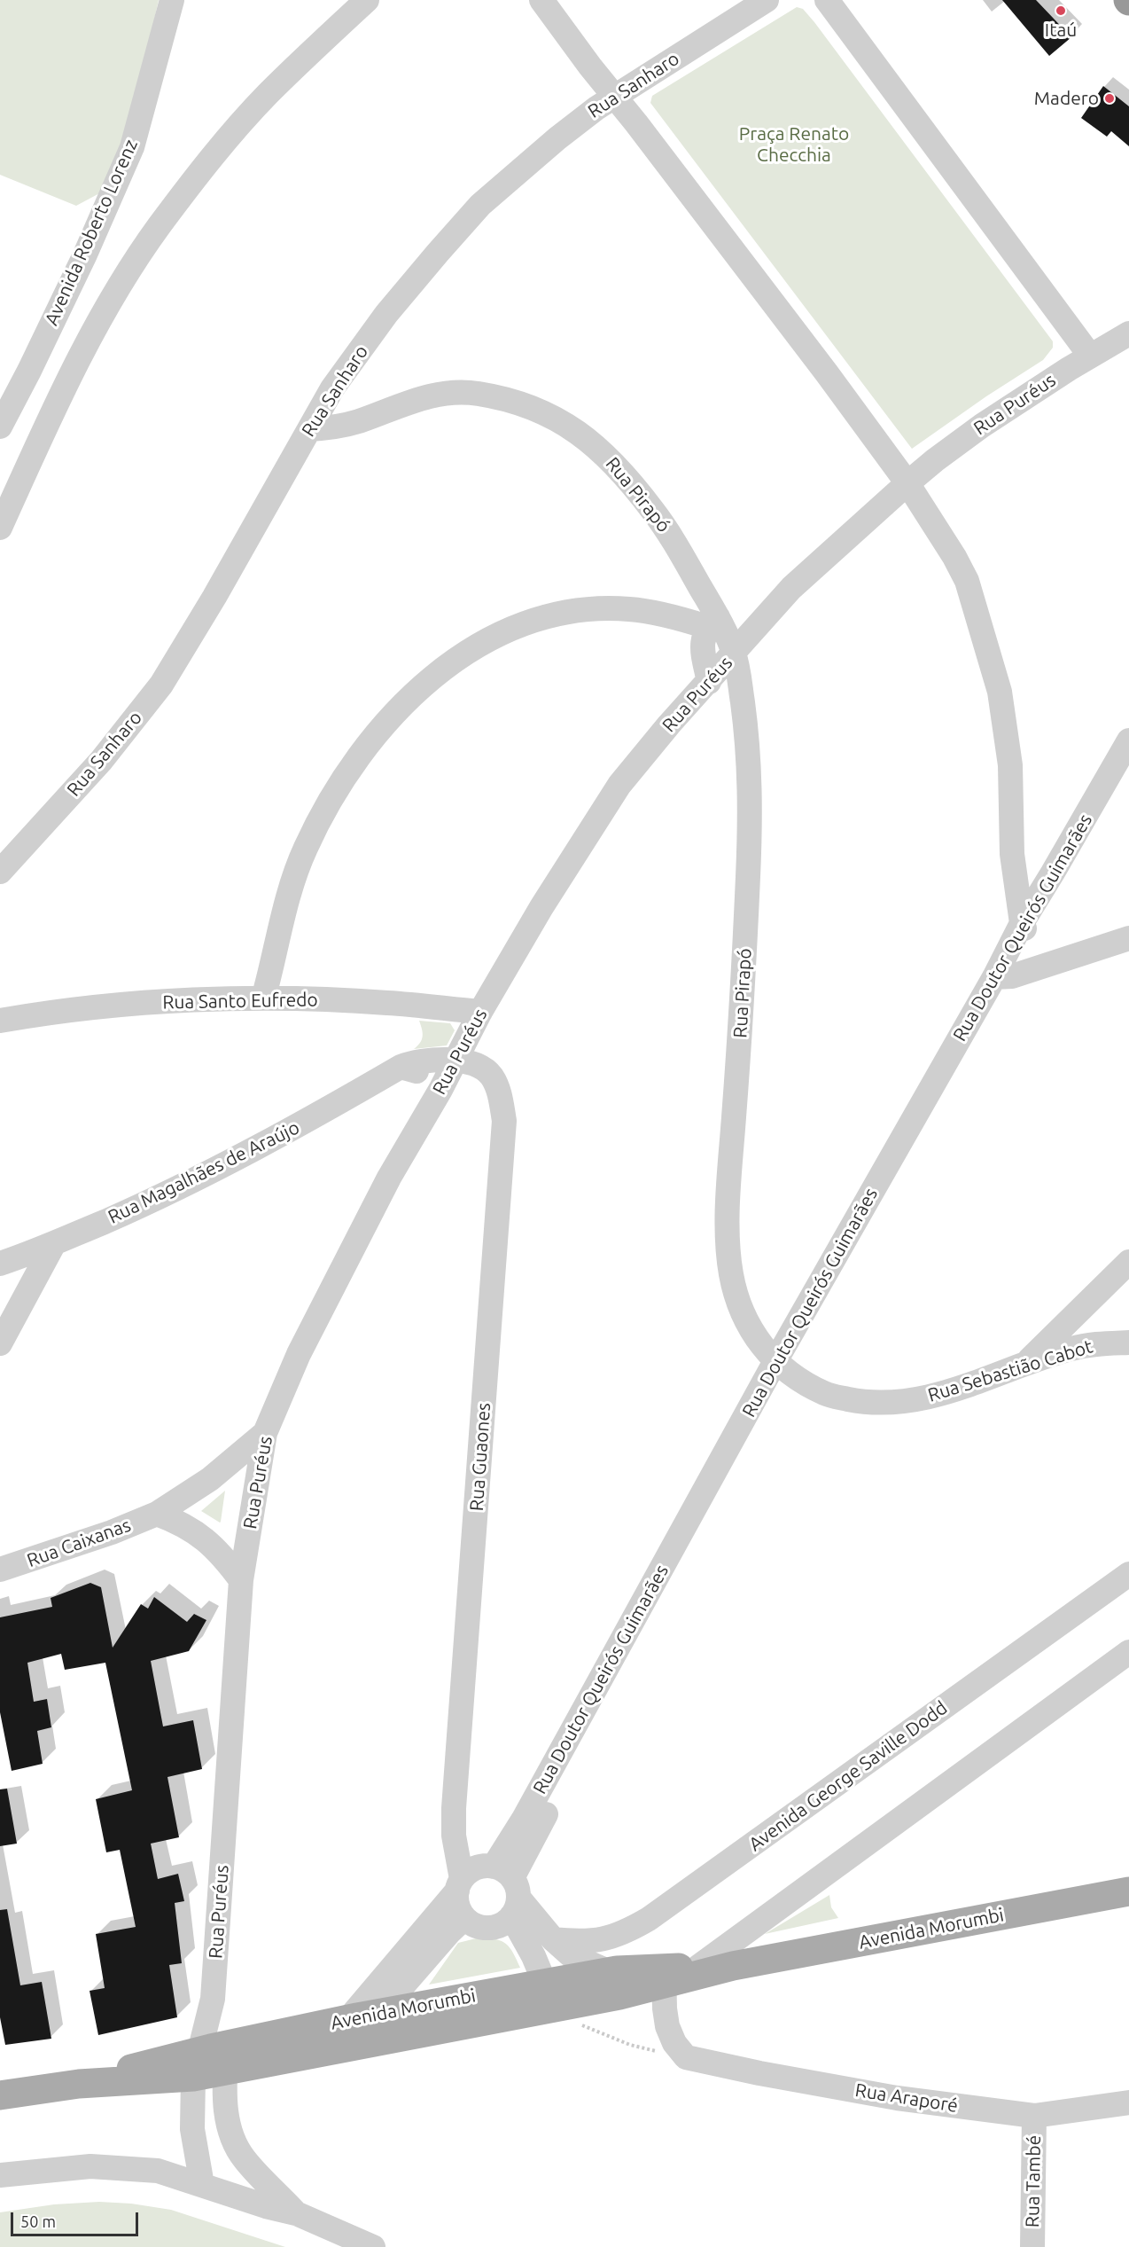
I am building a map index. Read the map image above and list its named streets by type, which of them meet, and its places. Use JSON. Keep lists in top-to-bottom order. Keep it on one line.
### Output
{"streets":{"main road":["Avenida Morumbi"],"street":["Rua Sanharo","Avenida Roberto Lorenz","Rua Puréus","Rua Pirapó","Rua Doutor Queirós Guimarães","Rua Santo Eufredo","Rua Magalhães de Araújo","Rua Sebastião Cabot","Rua Guaones","Rua Caixanas","Avenida George Saville Dodd","Rua Araporé","Rua També"]},"crossings":[["Rua Sanharo","Rua Pirapó"],["Rua Puréus","Rua Pirapó"],["Rua Puréus","Rua Santo Eufredo"],["Rua Puréus","Rua Magalhães de Araújo"],["Rua Puréus","Rua Guaones"],["Rua Puréus","Rua Caixanas"],["Rua Puréus","Avenida Morumbi"],["Rua Pirapó","Rua Doutor Queirós Guimarães"],["Rua Pirapó","Rua Sebastião Cabot"],["Rua Doutor Queirós Guimarães","Rua Sebastião Cabot"],["Rua Doutor Queirós Guimarães","Rua Guaones"],["Rua Magalhães de Araújo","Rua Guaones"],["Rua Araporé","Rua També"]],"parks":["Praça Renato Checchia"],"places":["Itaú","Madero"],"scale_bar":"50 m"}
